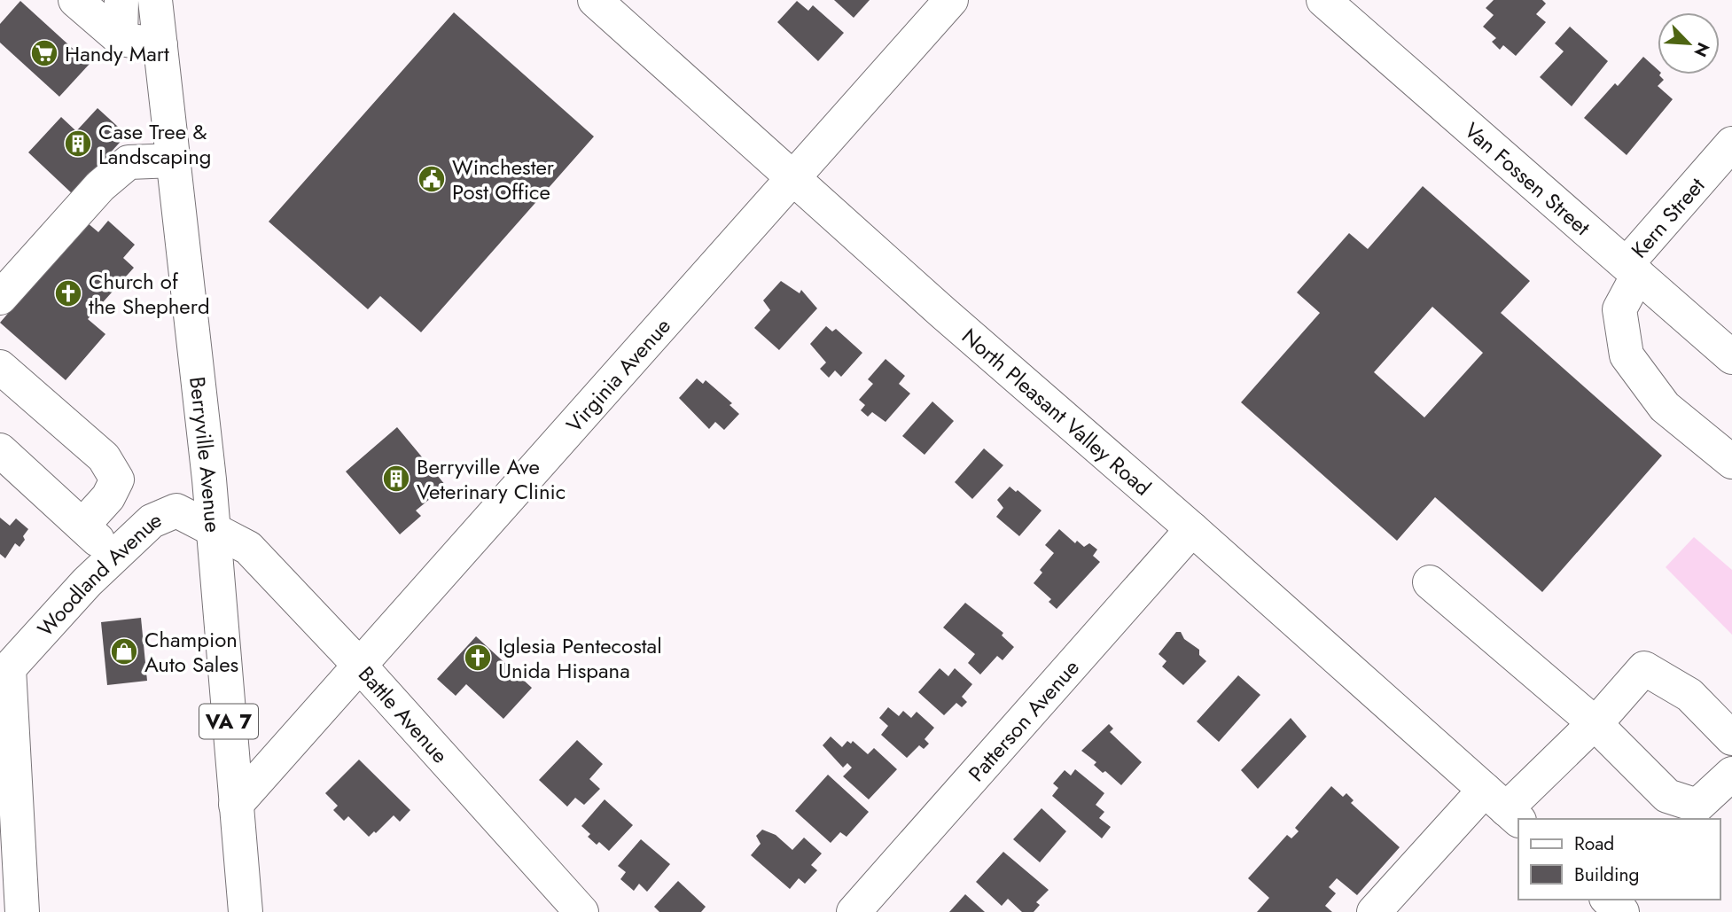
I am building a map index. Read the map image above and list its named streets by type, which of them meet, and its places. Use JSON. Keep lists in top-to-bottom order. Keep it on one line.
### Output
{"streets":{"street":["Van Fossen Street","Kern Street","Virginia Avenue","North Pleasant Valley Road","Berryville Avenue","Woodland Avenue","Battle Avenue","Patterson Avenue","VA 7"]},"crossings":[["Van Fossen Street","Kern Street"],["Virginia Avenue","North Pleasant Valley Road"],["Virginia Avenue","Berryville Avenue"],["Virginia Avenue","Battle Avenue"],["North Pleasant Valley Road","Patterson Avenue"],["Berryville Avenue","Woodland Avenue"],["Berryville Avenue","Battle Avenue"],["Woodland Avenue","Battle Avenue"]],"places":{"supermarket":["Handy Mart"],"building":["Case Tree & Landscaping","Berryville Ave Veterinary Clinic"],"public building":["Winchester Post Office"],"church":["Church of the Shepherd","Iglesia Pentecostal Unida Hispana"],"shop":["Champion Auto Sales"]},"legend":["Road","Building"],"north":"bottom right"}
